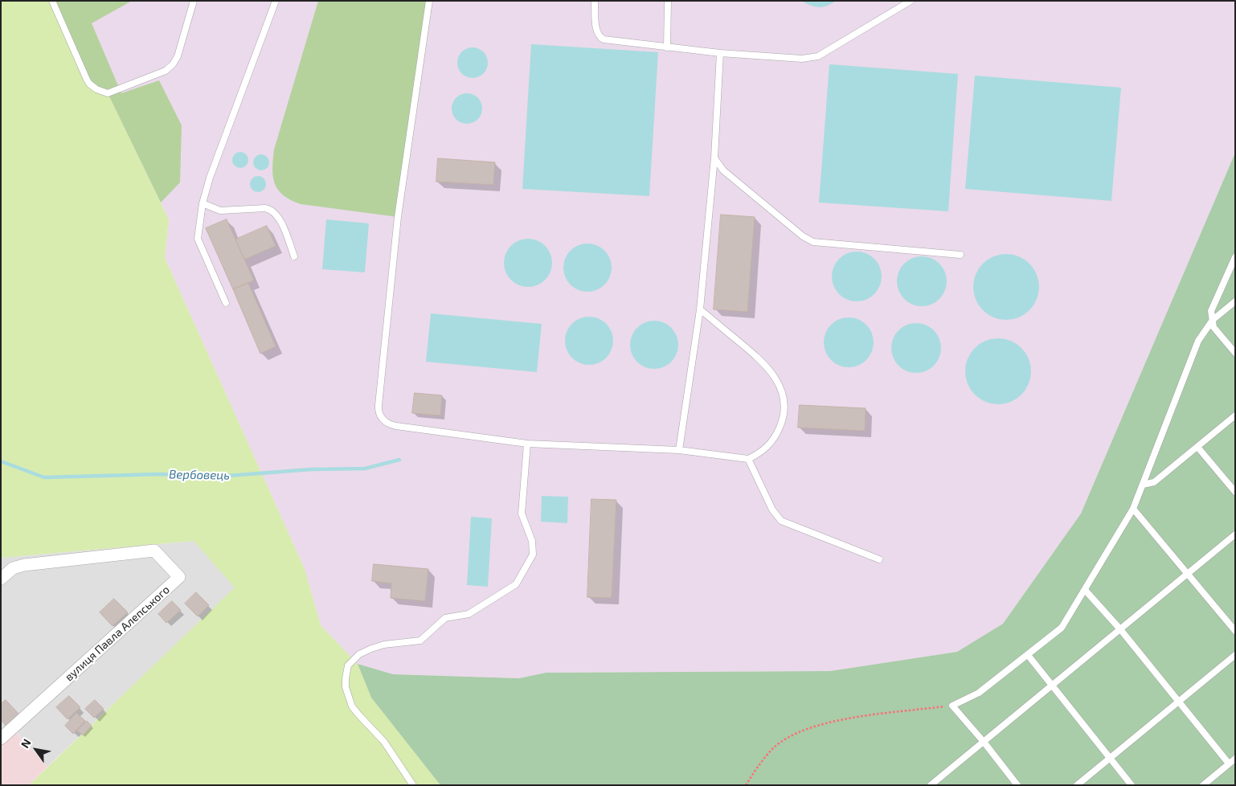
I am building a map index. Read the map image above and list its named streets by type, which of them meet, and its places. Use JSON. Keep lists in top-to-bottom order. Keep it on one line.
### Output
{"streets":{"street":["вулиця Павла Алепського"]},"water":["Вербовець"],"north":"top left"}
